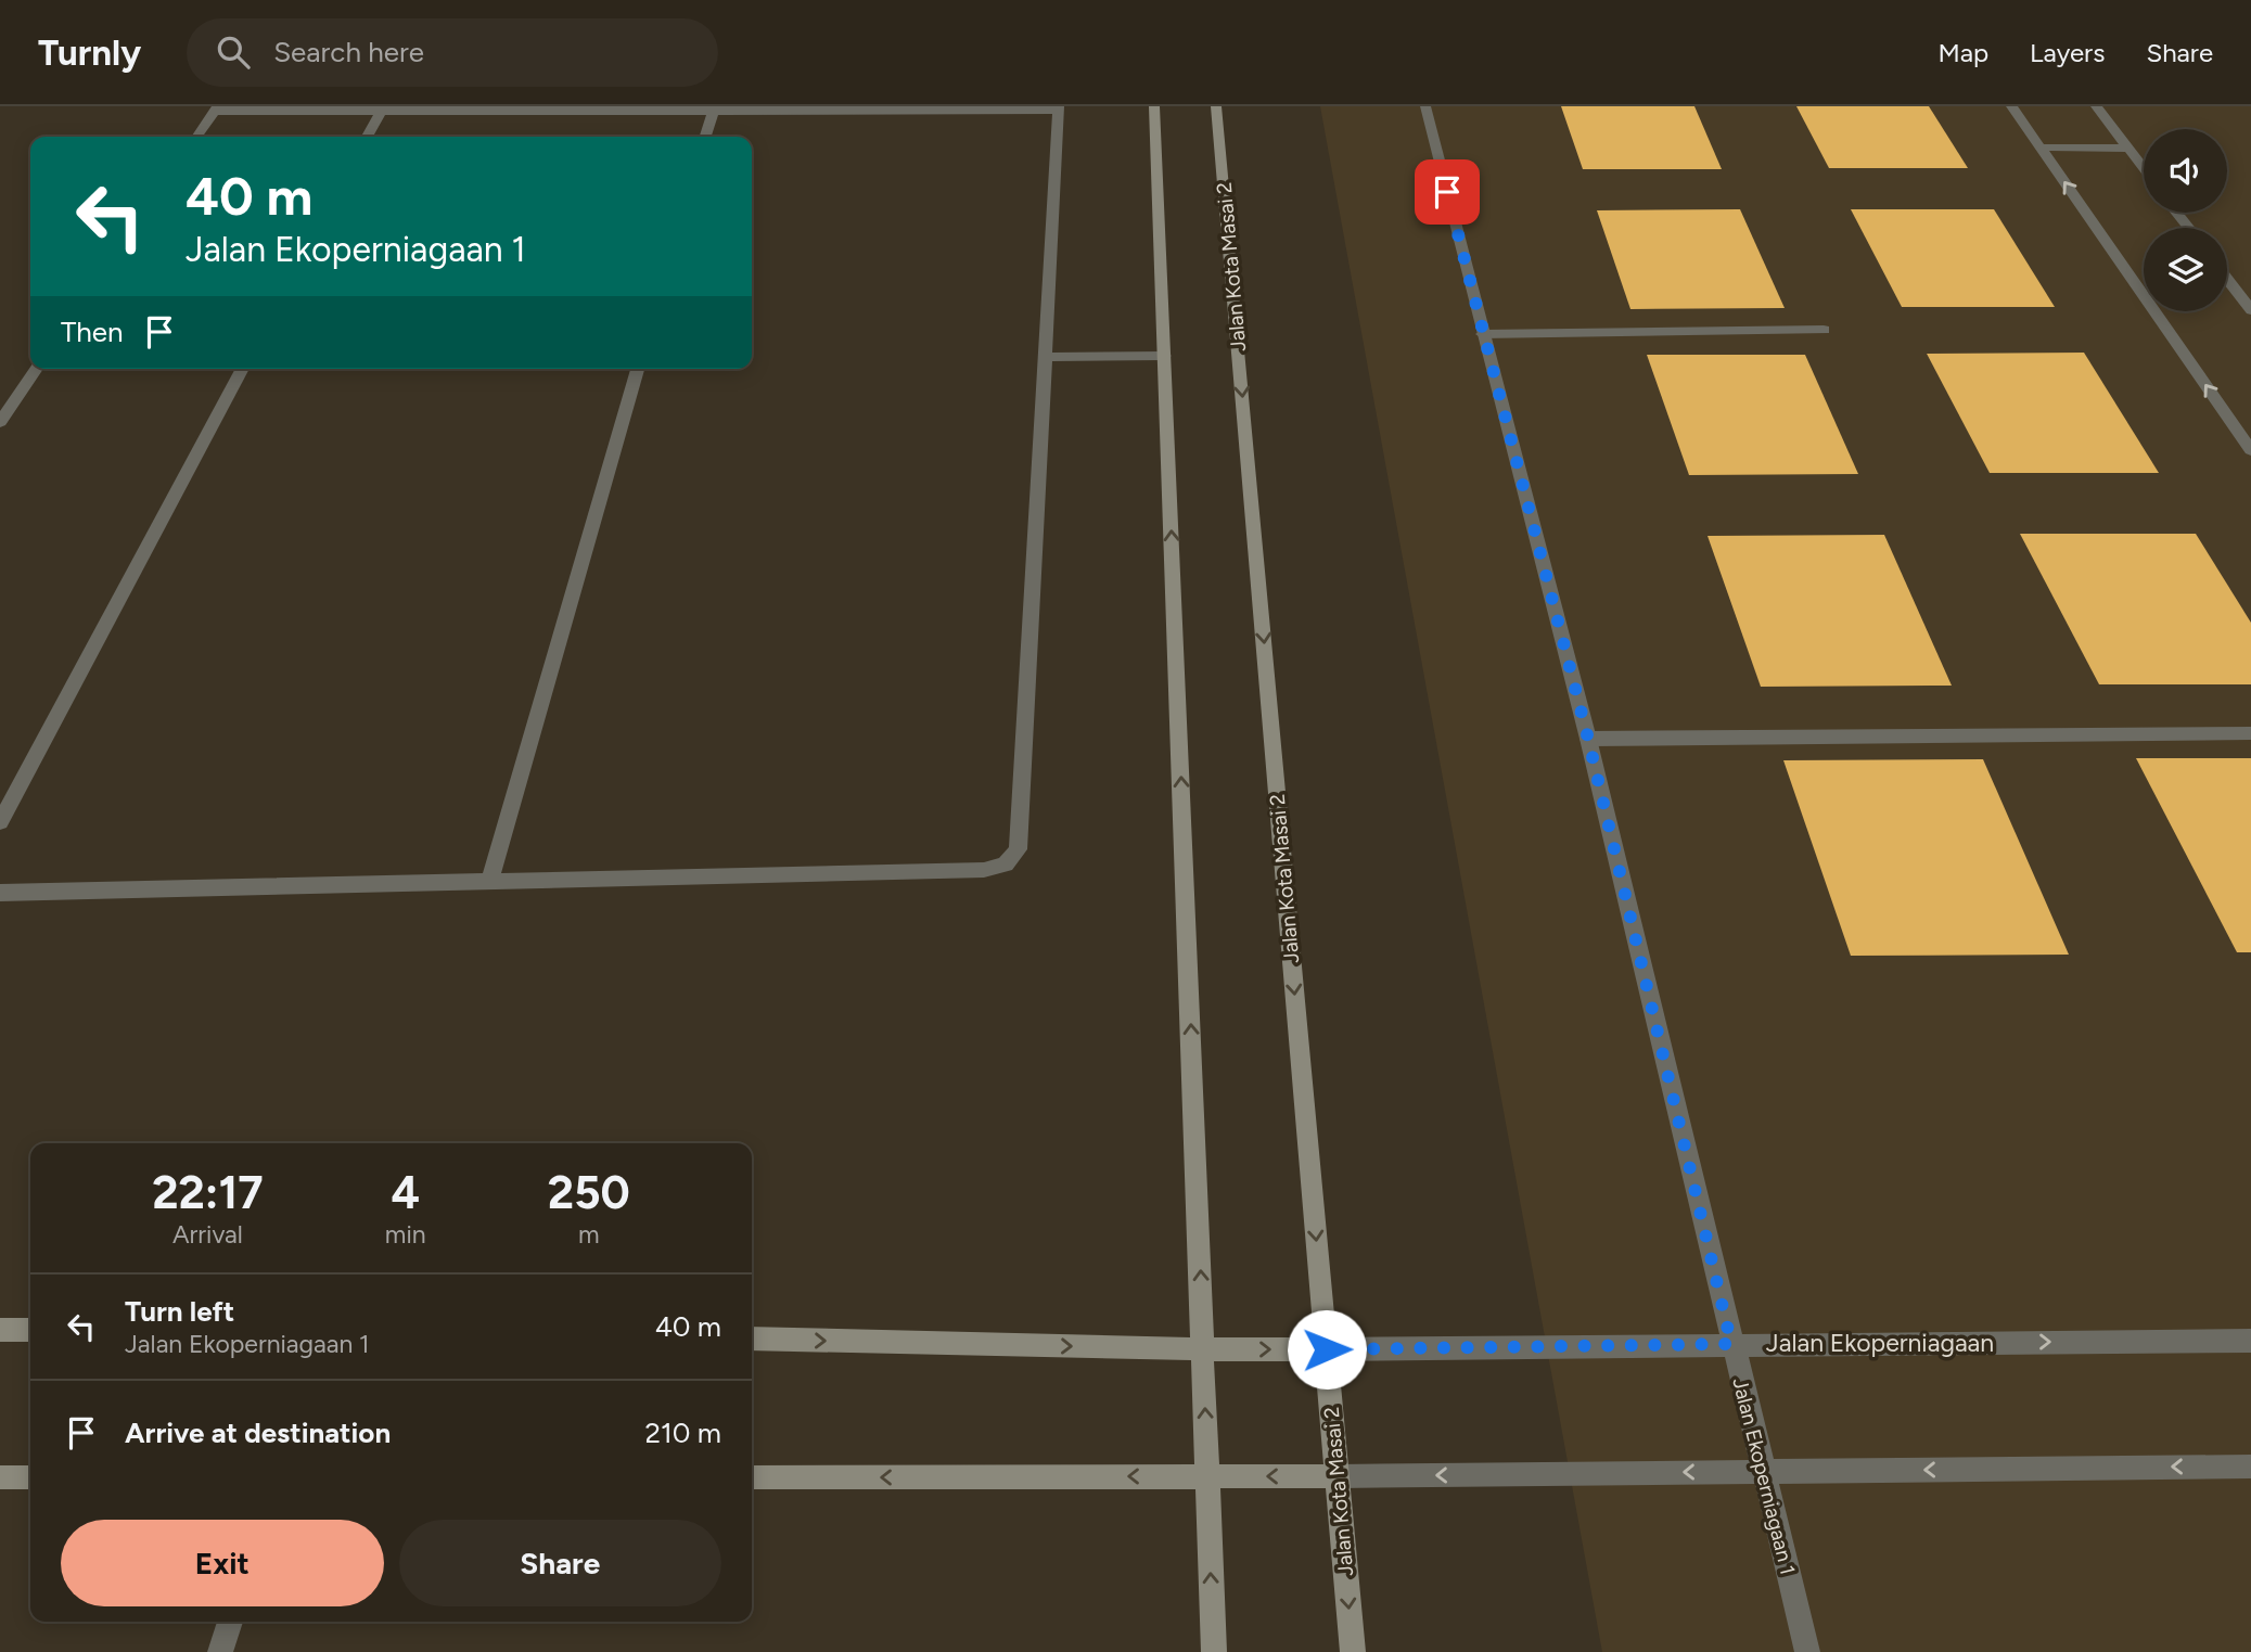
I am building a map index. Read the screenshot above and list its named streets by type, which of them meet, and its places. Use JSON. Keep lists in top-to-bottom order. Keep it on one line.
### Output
{"streets":{"main road":["Jalan Kota Masai 2"],"street":["Jalan Ekoperniagaan","Jalan Ekoperniagaan 1"]},"crossings":[["Jalan Kota Masai 2","Jalan Ekoperniagaan"],["Jalan Ekoperniagaan","Jalan Ekoperniagaan 1"]],"page":{"header":"Turnly","search":"Search here","nav":["Map","Layers","Share"],"turn":["40 m","Jalan Ekoperniagaan 1"],"then":"Then","eta":["22:17","Arrival","4","min","250","m"],"list":[{"name":"Turn left","note":"Jalan Ekoperniagaan 1","value":"40 m"},{"name":"Arrive at destination","value":"210 m"}],"buttons":["Exit","Share"]}}
